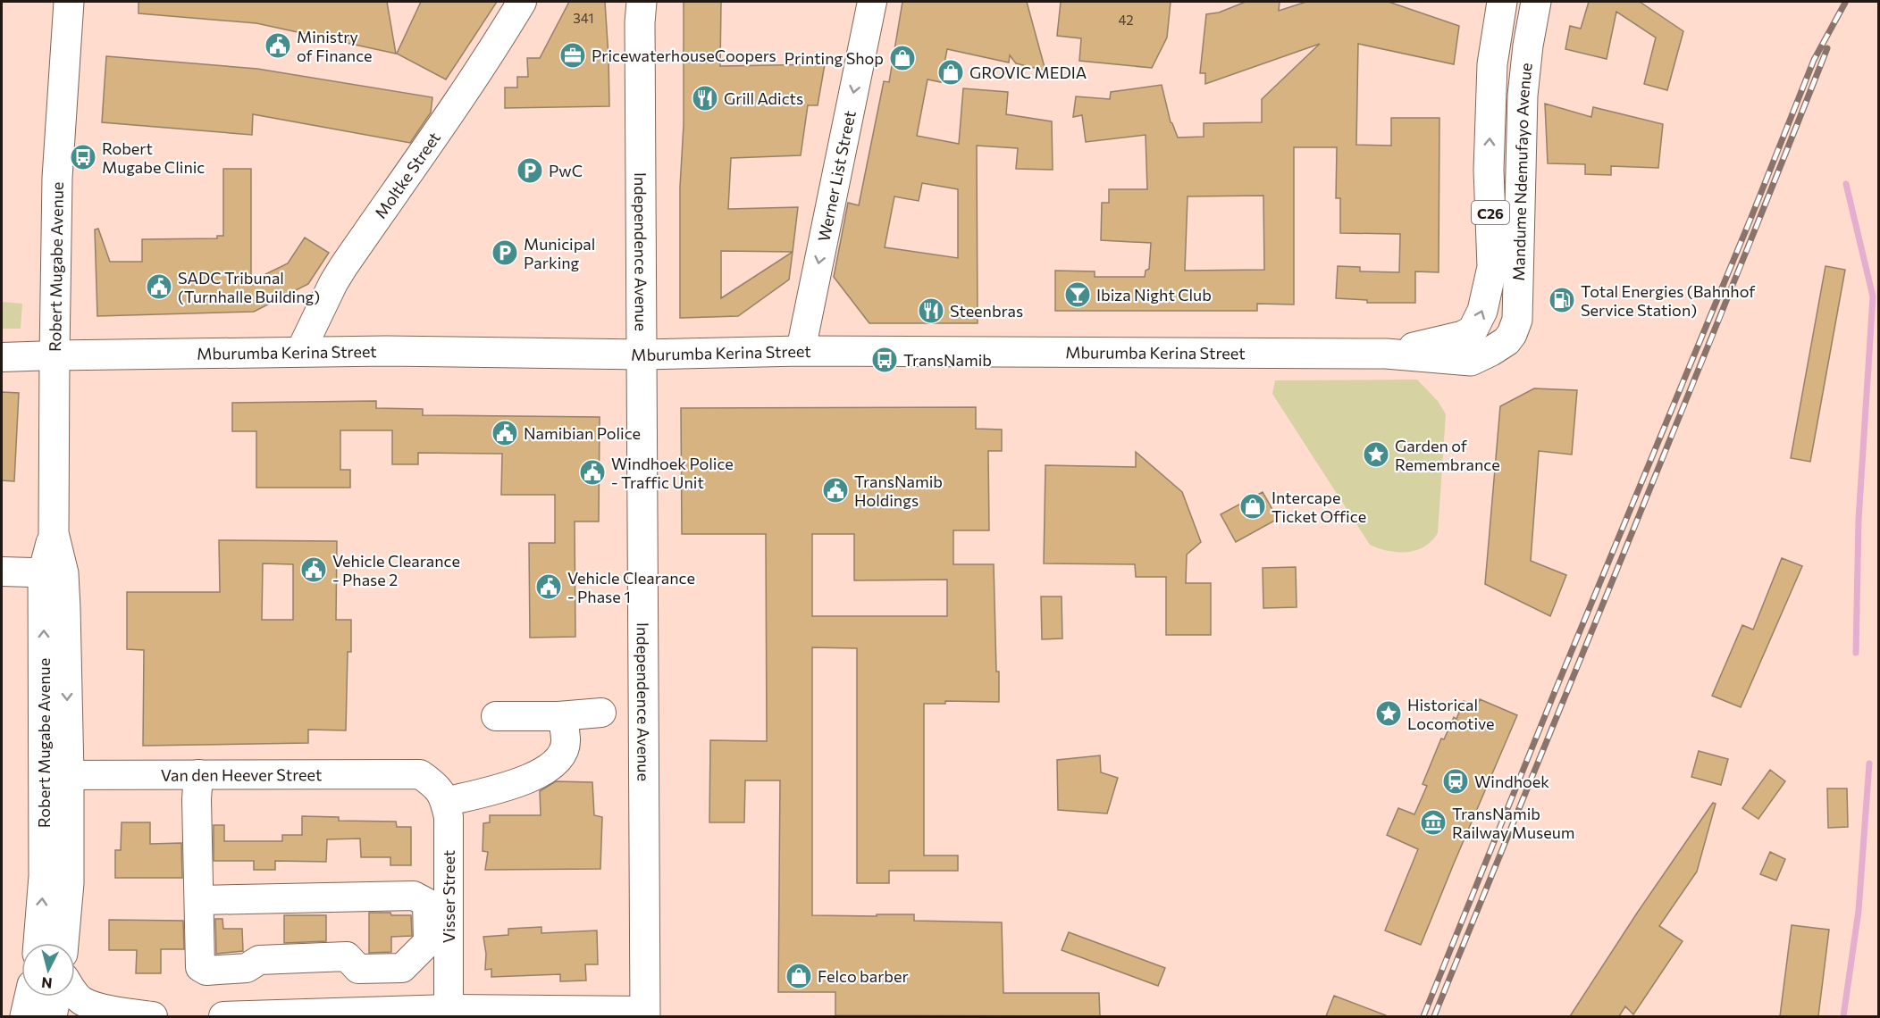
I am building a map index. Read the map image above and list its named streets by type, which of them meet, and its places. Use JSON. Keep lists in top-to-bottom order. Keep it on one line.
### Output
{"streets":{"main road":["Mandume Ndemufayo Avenue","C26","Independence Avenue","Robert Mugabe Avenue","Mburumba Kerina Street"],"street":["Moltke Street","Werner List Street","Van den Heever Street","Visser Street"]},"crossings":[["Mandume Ndemufayo Avenue","Mburumba Kerina Street"],["Moltke Street","Mburumba Kerina Street"],["Werner List Street","Mburumba Kerina Street"],["Independence Avenue","Mburumba Kerina Street"],["Robert Mugabe Avenue","Mburumba Kerina Street"],["Robert Mugabe Avenue","Van den Heever Street"],["Van den Heever Street","Visser Street"]],"one_way":["Mandume Ndemufayo Avenue","Werner List Street"],"places":{"public building":["Ministry of Finance","SADC Tribunal (Turnhalle Building)","Namibian Police","Windhoek Police - Traffic Unit","TransNamib Holdings","Vehicle Clearance - Phase 2","Vehicle Clearance - Phase 1"],"office":["PricewaterhouseCoopers"],"shop":["Printing Shop","GROVIC MEDIA","Intercape Ticket Office","Felco barber"],"restaurant":["Grill Adicts","Steenbras"],"bus stop":["Robert Mugabe Clinic","TransNamib"],"parking":["PwC","Municipal Parking"],"bar":["Ibiza Night Club"],"fuel station":["Total Energies (Bahnhof Service Station)"],"place":["Garden of Remembrance","Historical Locomotive"],"station":["Windhoek"],"museum":["TransNamib Railway Museum"]},"house_numbers":["341","42"],"north":"bottom"}
